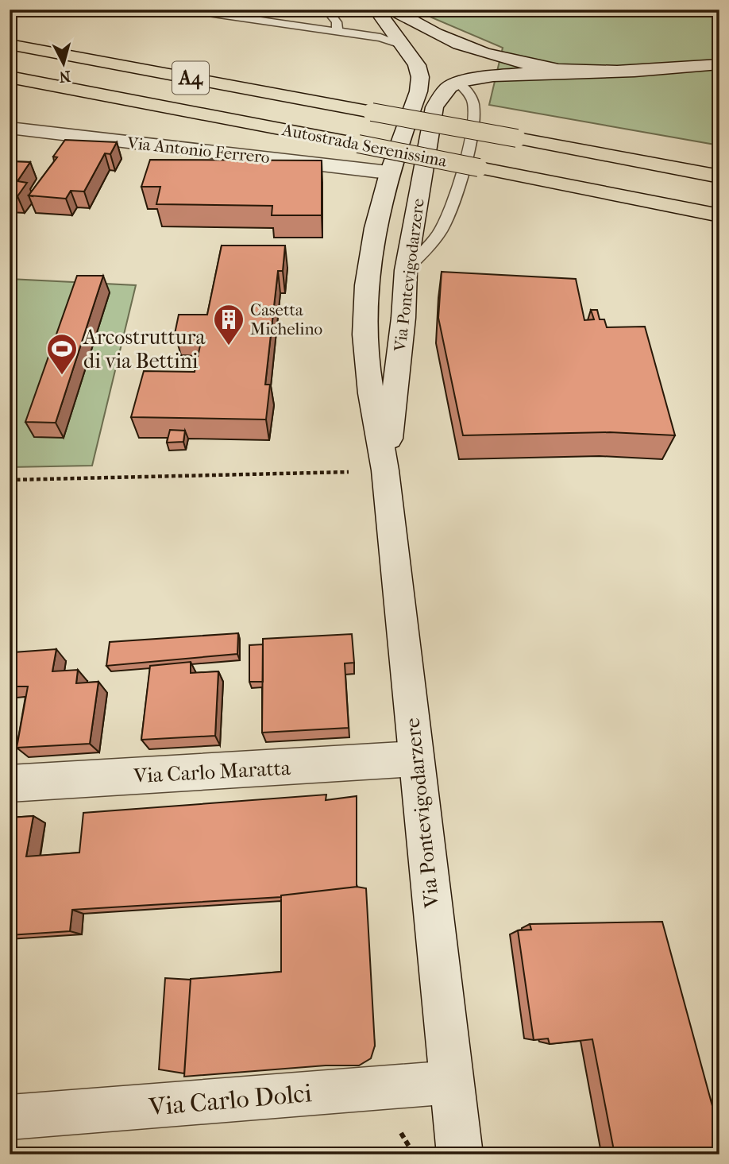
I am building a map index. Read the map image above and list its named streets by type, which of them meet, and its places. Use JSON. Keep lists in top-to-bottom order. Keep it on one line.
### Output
{"streets":{"highway":["A4","Autostrada Serenissima"],"main road":["Via Antonio Ferrero","Via Pontevigodarzere","Via Carlo Maratta","Via Carlo Dolci"]},"crossings":[["Via Antonio Ferrero","Via Pontevigodarzere"],["Via Pontevigodarzere","Via Carlo Maratta"],["Via Pontevigodarzere","Via Carlo Dolci"]],"places":{"building":["Casetta Michelino"],"sports":["Arcostruttura di via Bettini"]},"north":"bottom"}
